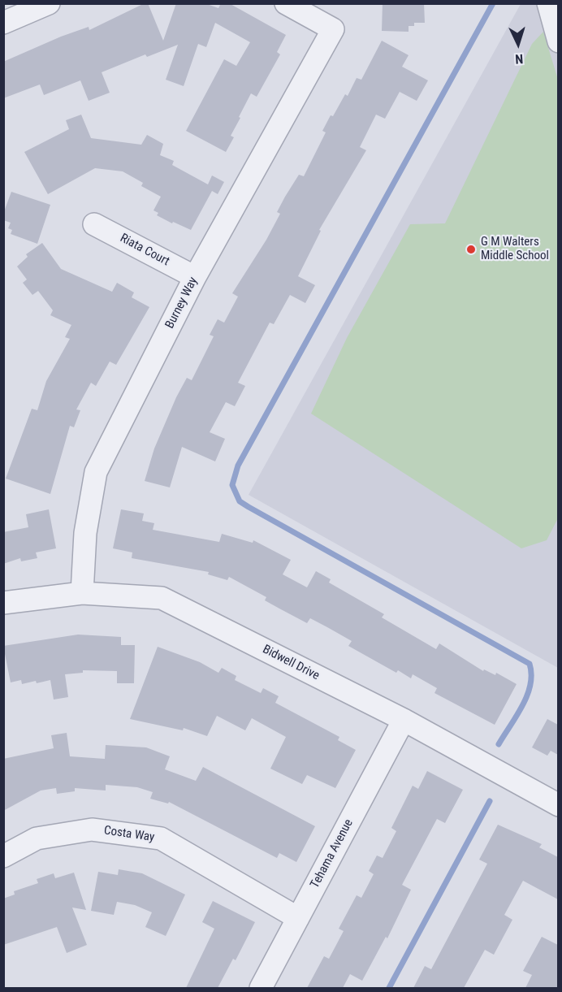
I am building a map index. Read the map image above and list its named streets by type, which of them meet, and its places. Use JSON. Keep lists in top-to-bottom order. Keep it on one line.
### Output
{"streets":{"street":["Riata Court","Burney Way","Bidwell Drive","Costa Way","Tehama Avenue"]},"crossings":[["Riata Court","Burney Way"],["Burney Way","Bidwell Drive"],["Bidwell Drive","Tehama Avenue"],["Costa Way","Tehama Avenue"]],"places":["G M Walters Middle School"],"north":"bottom"}
